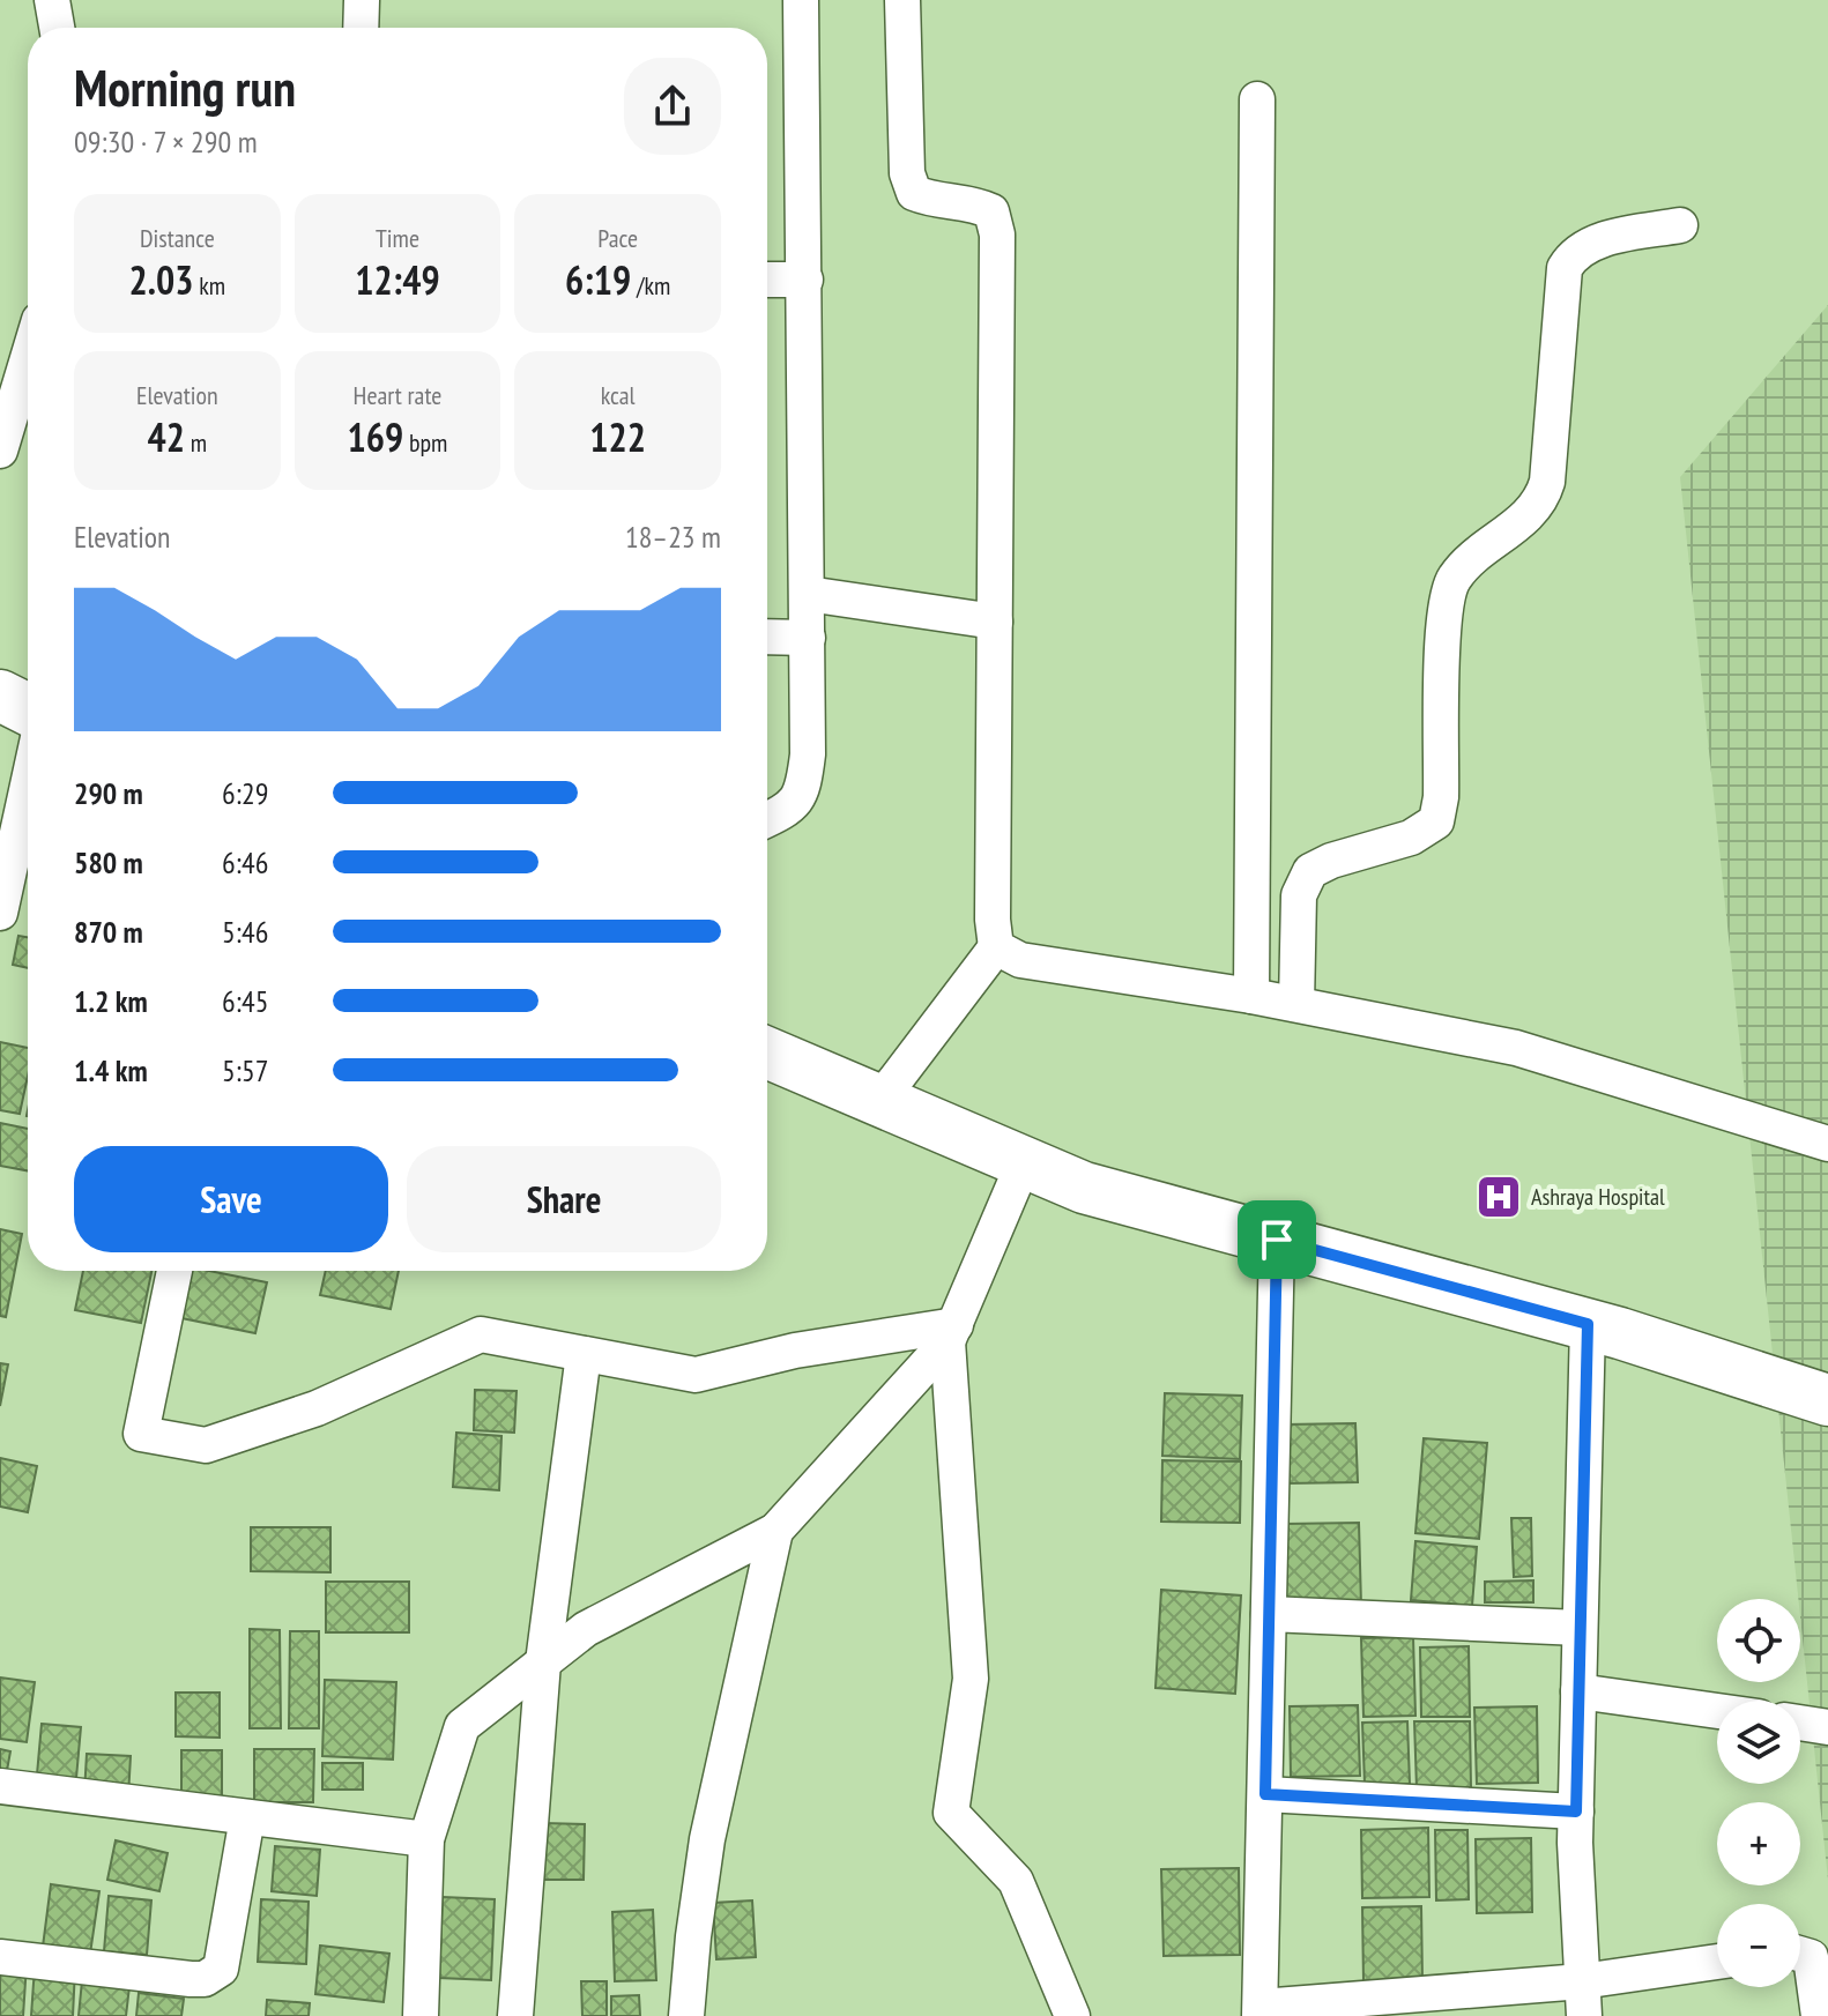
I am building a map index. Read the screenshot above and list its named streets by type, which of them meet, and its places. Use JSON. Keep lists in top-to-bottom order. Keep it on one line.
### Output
{"places":{"hospital":["Ashraya Hospital"]},"page":{"heading":["Morning run","09:30 · 7 × 290 m"],"stats":[["Distance","2.03 km"],["Time","12:49"],["Pace","6:19 /km"],["Elevation","42 m"],["Heart rate","169 bpm"],["kcal","122"]],"chart":["Elevation","18–23 m"],"list":[{"name":"290 m","note":"6:29"},{"name":"580 m","note":"6:46"},{"name":"870 m","note":"5:46"},{"name":"1.2 km","note":"6:45"},{"name":"1.4 km","note":"5:57"}],"buttons":["Save","Share"],"map_buttons":["+","−"]}}
